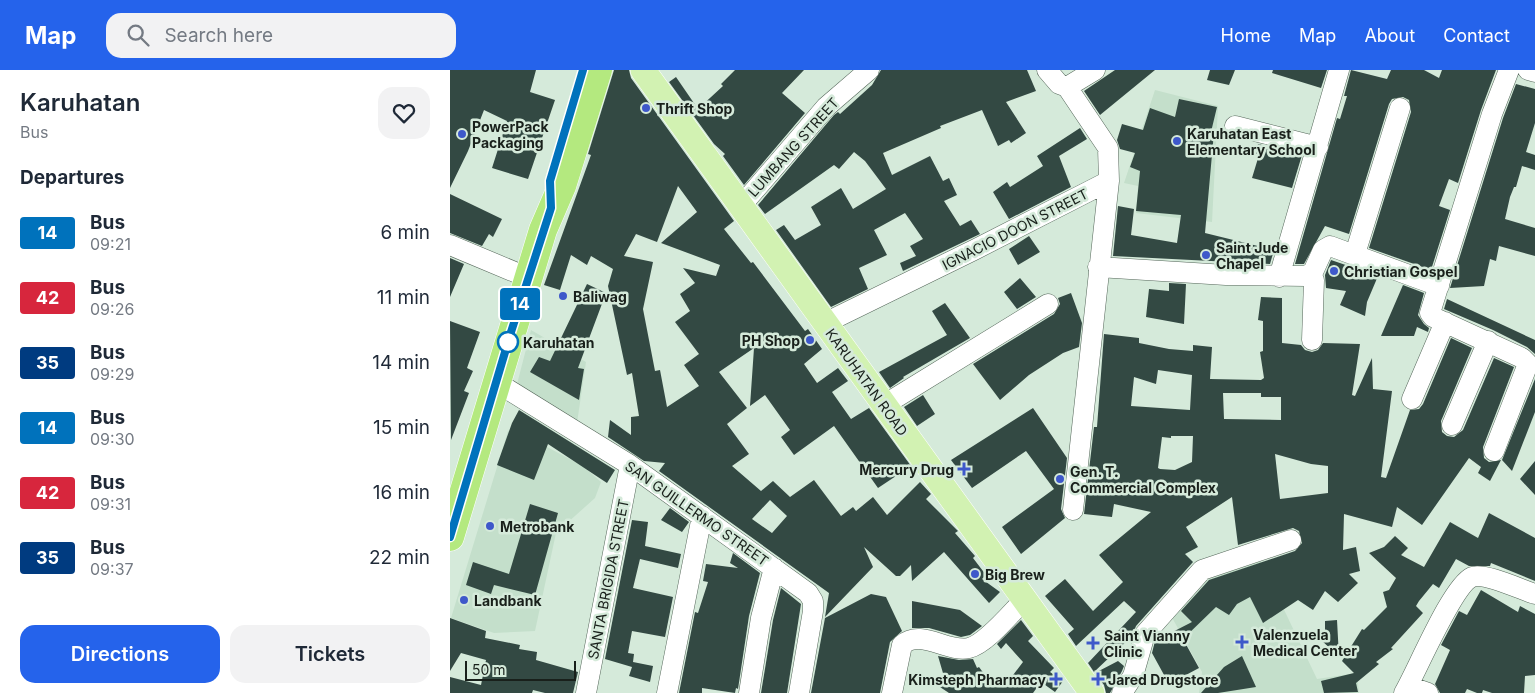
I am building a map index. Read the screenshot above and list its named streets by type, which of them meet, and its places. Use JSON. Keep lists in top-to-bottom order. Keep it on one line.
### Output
{"streets":{"main road":["KARUHATAN ROAD"],"street":["LUMBANG STREET","IGNACIO DOON STREET","SAN GUILLERMO STREET","SANTA BRIGIDA STREET"]},"crossings":[["LUMBANG STREET","KARUHATAN ROAD"],["IGNACIO DOON STREET","KARUHATAN ROAD"],["SAN GUILLERMO STREET","SANTA BRIGIDA STREET"]],"places":{"other":["Thrift Shop","PowerPack Packaging","Karuhatan East Elementary School","Saint Jude Chapel","Christian Gospel","Baliwag","PH Shop","Karuhatan","Gen. T. Commercial Complex","Metrobank","Big Brew","Landbank"],"health":["Mercury Drug","Valenzuela Medical Center","Saint Vianny Clinic","Kimsteph Pharmacy","Jared Drugstore"]},"lines":["bus line 14"],"scale_bar":"50 m","page":{"header":"Map","search":"Search here","nav":["Home","Map","About","Contact"],"heading":[["Karuhatan","Bus"],"Departures"],"on_map":"14","list":[{"mark":"14","name":"Bus","note":"09:21","value":"6 min"},{"mark":"42","name":"Bus","note":"09:26","value":"11 min"},{"mark":"35","name":"Bus","note":"09:29","value":"14 min"},{"mark":"14","name":"Bus","note":"09:30","value":"15 min"},{"mark":"42","name":"Bus","note":"09:31","value":"16 min"},{"mark":"35","name":"Bus","note":"09:37","value":"22 min"}],"buttons":["Directions","Tickets"],"scale":"50 m"}}
